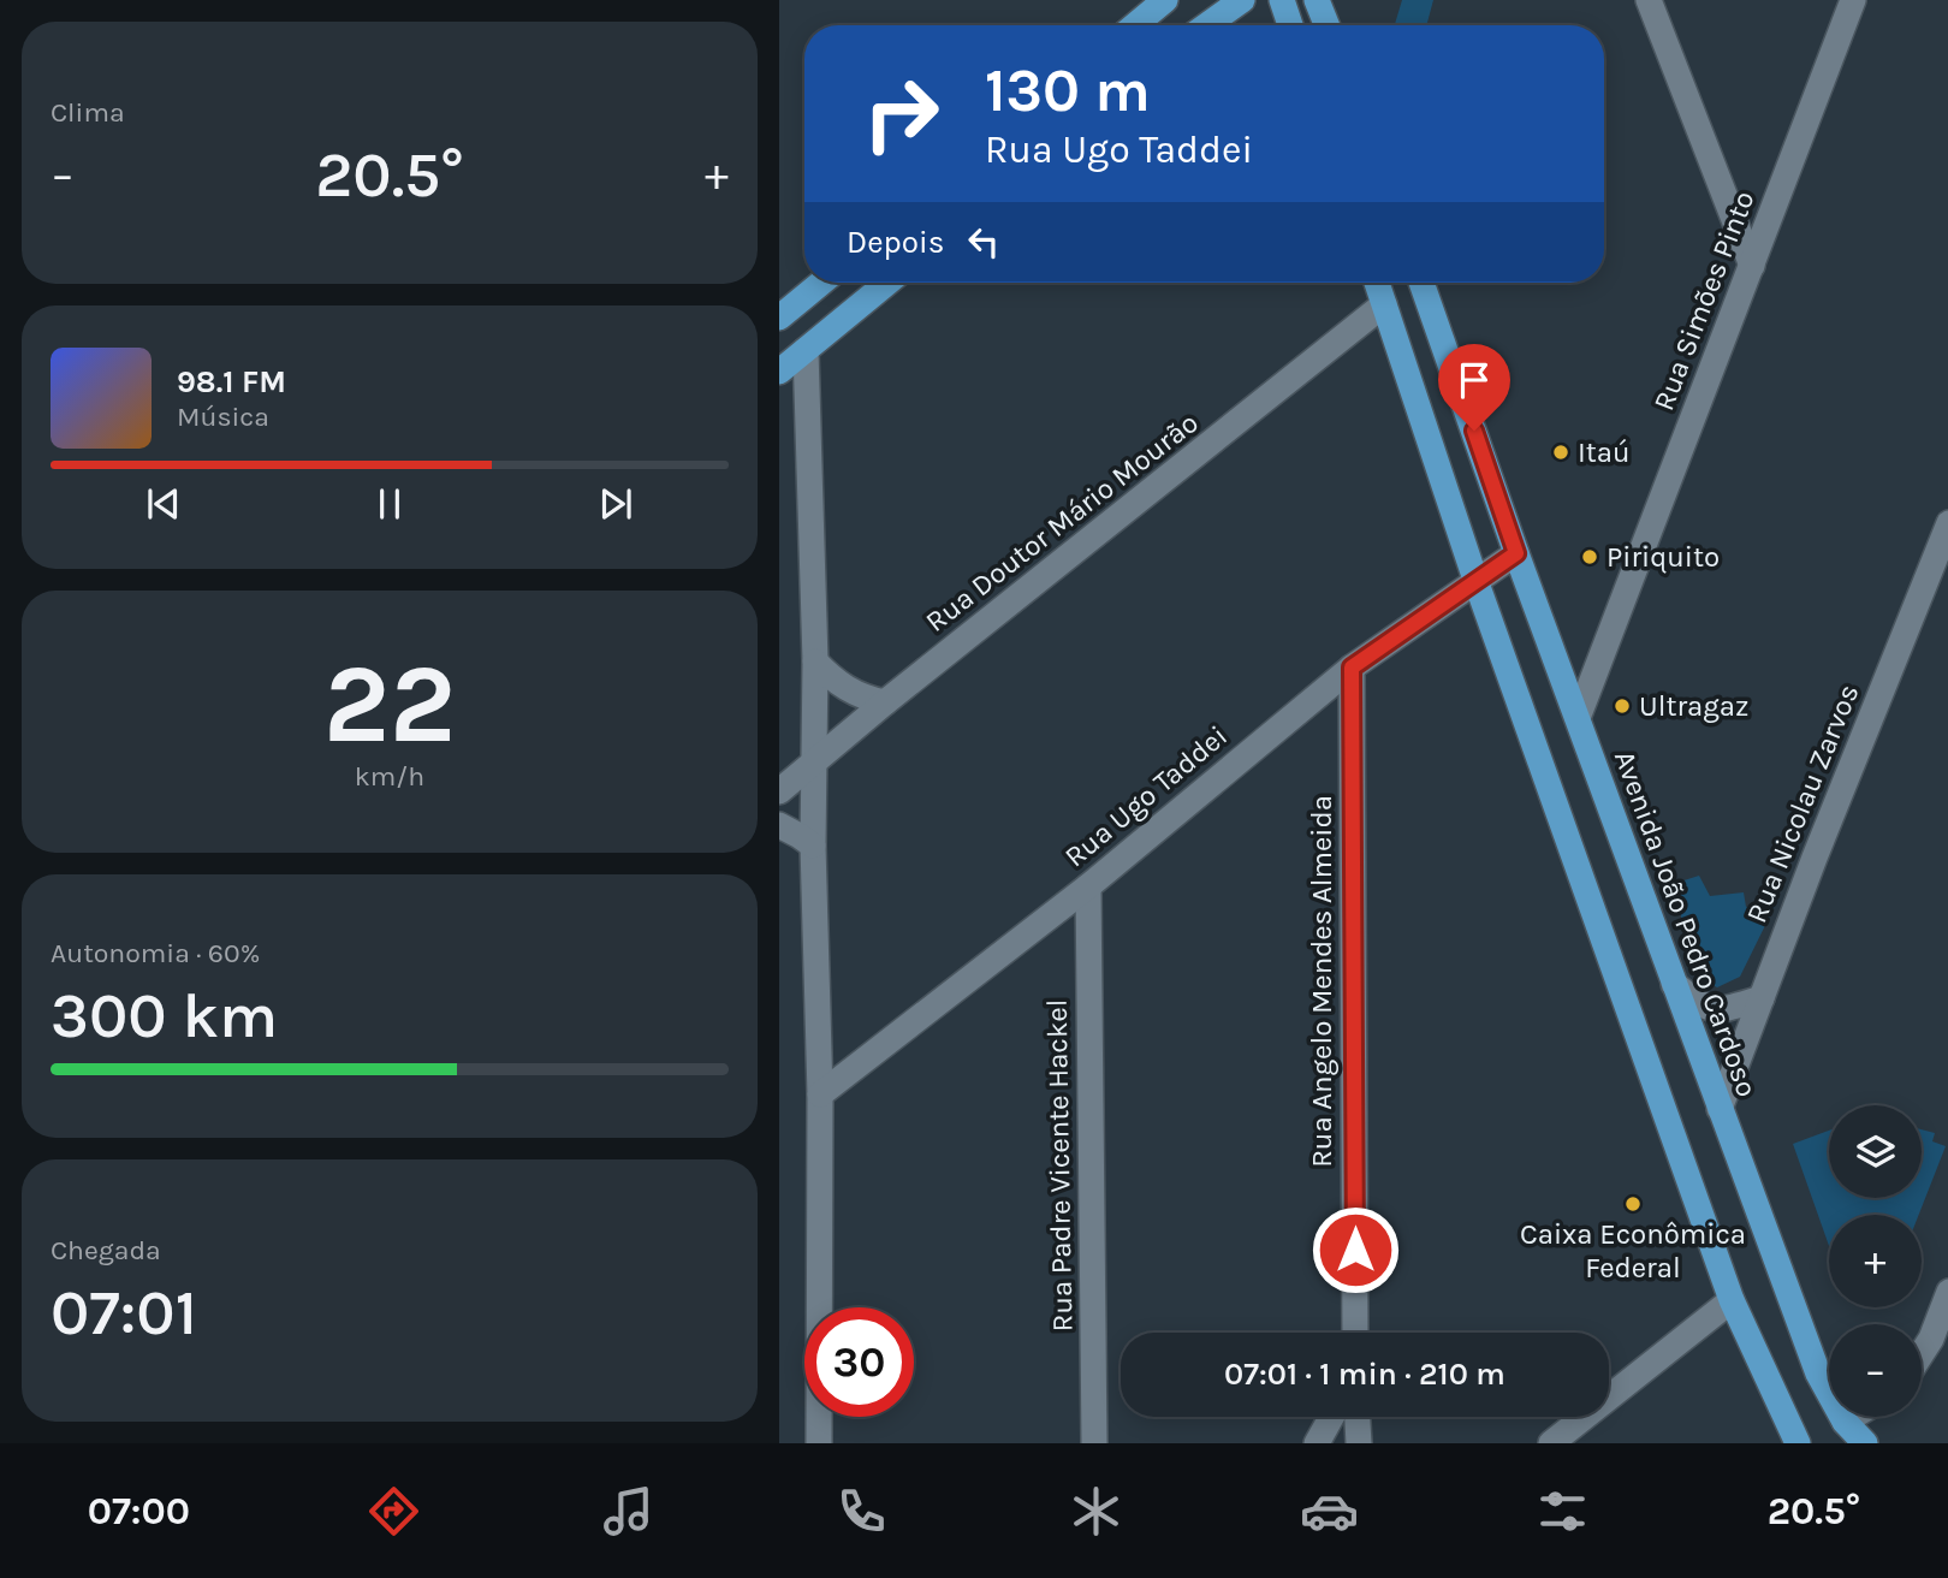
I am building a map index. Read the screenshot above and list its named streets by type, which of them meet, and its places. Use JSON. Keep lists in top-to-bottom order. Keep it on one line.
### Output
{"streets":{"main road":["Avenida João Pedro Cardoso"],"street":["Rua Simões Pinto","Rua Doutor Mário Mourão","Rua Ugo Taddei","Rua Nicolau Zarvos","Rua Angelo Mendes Almeida","Rua Padre Vicente Hackel"]},"crossings":[["Rua Simões Pinto","Avenida João Pedro Cardoso"],["Rua Ugo Taddei","Avenida João Pedro Cardoso"],["Rua Ugo Taddei","Rua Angelo Mendes Almeida"],["Rua Ugo Taddei","Rua Padre Vicente Hackel"],["Rua Nicolau Zarvos","Avenida João Pedro Cardoso"]],"places":["Itaú","Piriquito","Ultragaz","Caixa Econômica Federal"],"page":{"tile":["Clima",["22","km/h"],["Autonomia · 60%","300 km"],["Chegada","07:01"]],"turn":["130 m","Rua Ugo Taddei"],"heat":["−","20.5°","+"],"then":"Depois","song":["98.1 FM","Música"],"map_buttons":["+","−"],"limit":"30","trip":"07:01 · 1 min · 210 m","tabs":["07:00","20.5°"]}}
